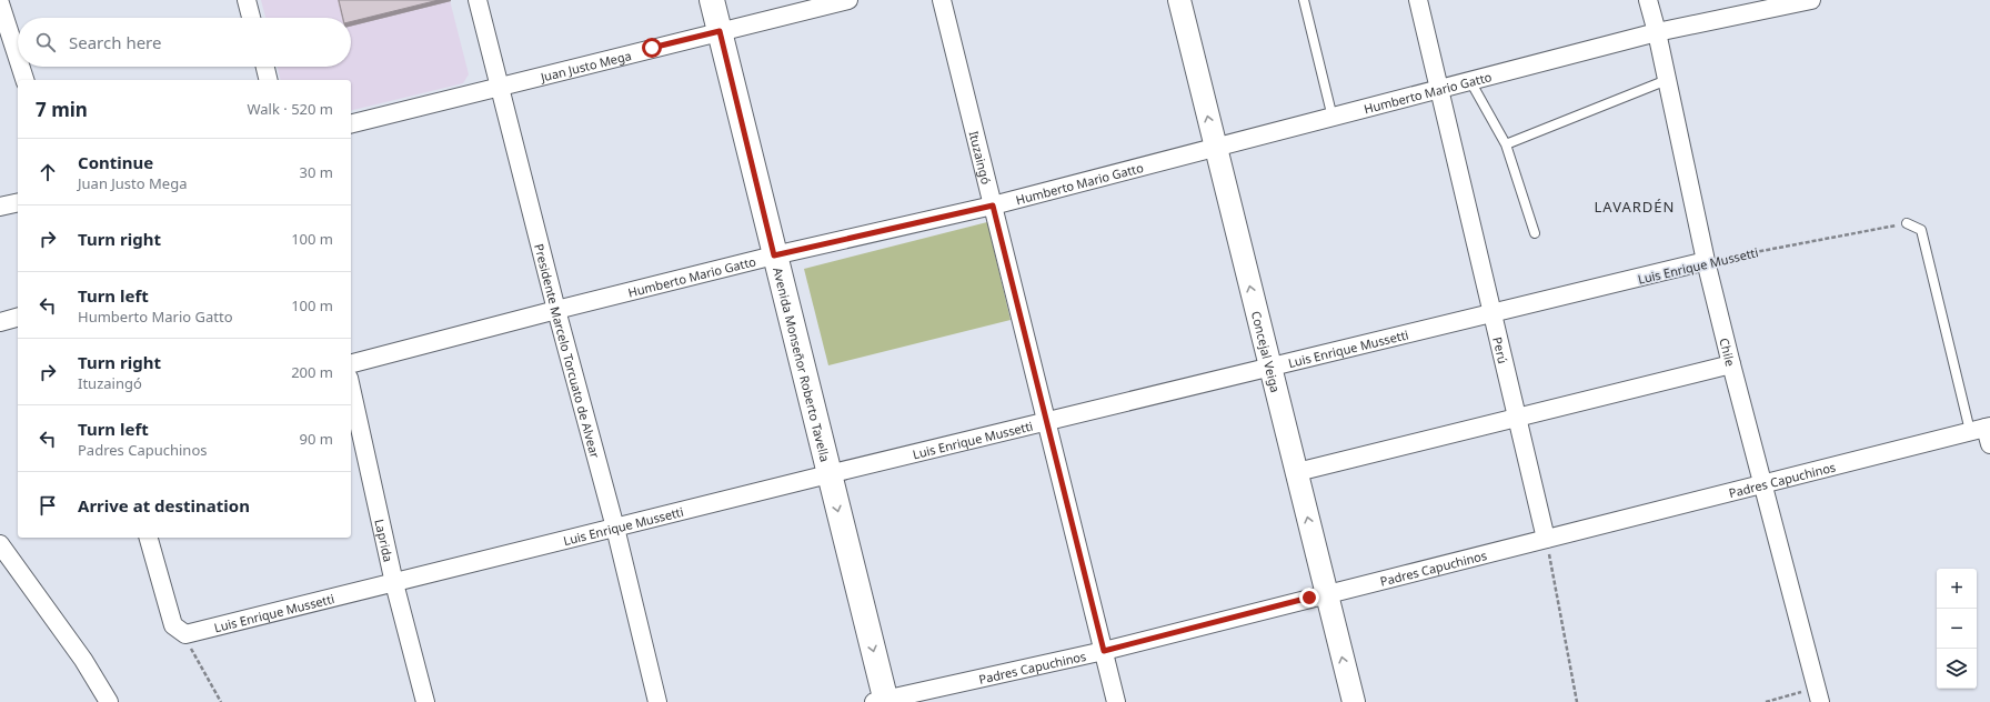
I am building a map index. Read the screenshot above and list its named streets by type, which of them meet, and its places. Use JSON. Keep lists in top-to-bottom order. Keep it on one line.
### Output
{"streets":{"main road":["Avenida Monseñor Roberto Tavella"],"street":["Juan Justo Mega","Humberto Mario Gatto","Ituzaingó","Luis Enrique Mussetti","Perú","Presidente Marcelo Torcuato de Alvear","Concejal Veiga","Chile","Padres Capuchinos","Laprida"]},"crossings":[["Juan Justo Mega","Presidente Marcelo Torcuato de Alvear"],["Juan Justo Mega","Avenida Monseñor Roberto Tavella"],["Humberto Mario Gatto","Ituzaingó"],["Humberto Mario Gatto","Perú"],["Humberto Mario Gatto","Presidente Marcelo Torcuato de Alvear"],["Humberto Mario Gatto","Concejal Veiga"],["Humberto Mario Gatto","Chile"],["Humberto Mario Gatto","Avenida Monseñor Roberto Tavella"],["Ituzaingó","Luis Enrique Mussetti"],["Ituzaingó","Padres Capuchinos"],["Luis Enrique Mussetti","Perú"],["Luis Enrique Mussetti","Presidente Marcelo Torcuato de Alvear"],["Luis Enrique Mussetti","Concejal Veiga"],["Luis Enrique Mussetti","Chile"],["Luis Enrique Mussetti","Avenida Monseñor Roberto Tavella"],["Luis Enrique Mussetti","Laprida"],["Perú","Padres Capuchinos"],["Concejal Veiga","Padres Capuchinos"],["Chile","Padres Capuchinos"],["Avenida Monseñor Roberto Tavella","Padres Capuchinos"]],"one_way":["Concejal Veiga"],"districts":["LAVARDÉN"],"page":{"search":"Search here","heading":["7 min","Walk · 520 m"],"list":[["Continue","Juan Justo Mega","30 m"],["Turn right","100 m"],["Turn left","Humberto Mario Gatto","100 m"],["Turn right","Ituzaingó","200 m"],["Turn left","Padres Capuchinos","90 m"],"Arrive at destination"],"map_buttons":["+","−"]}}
